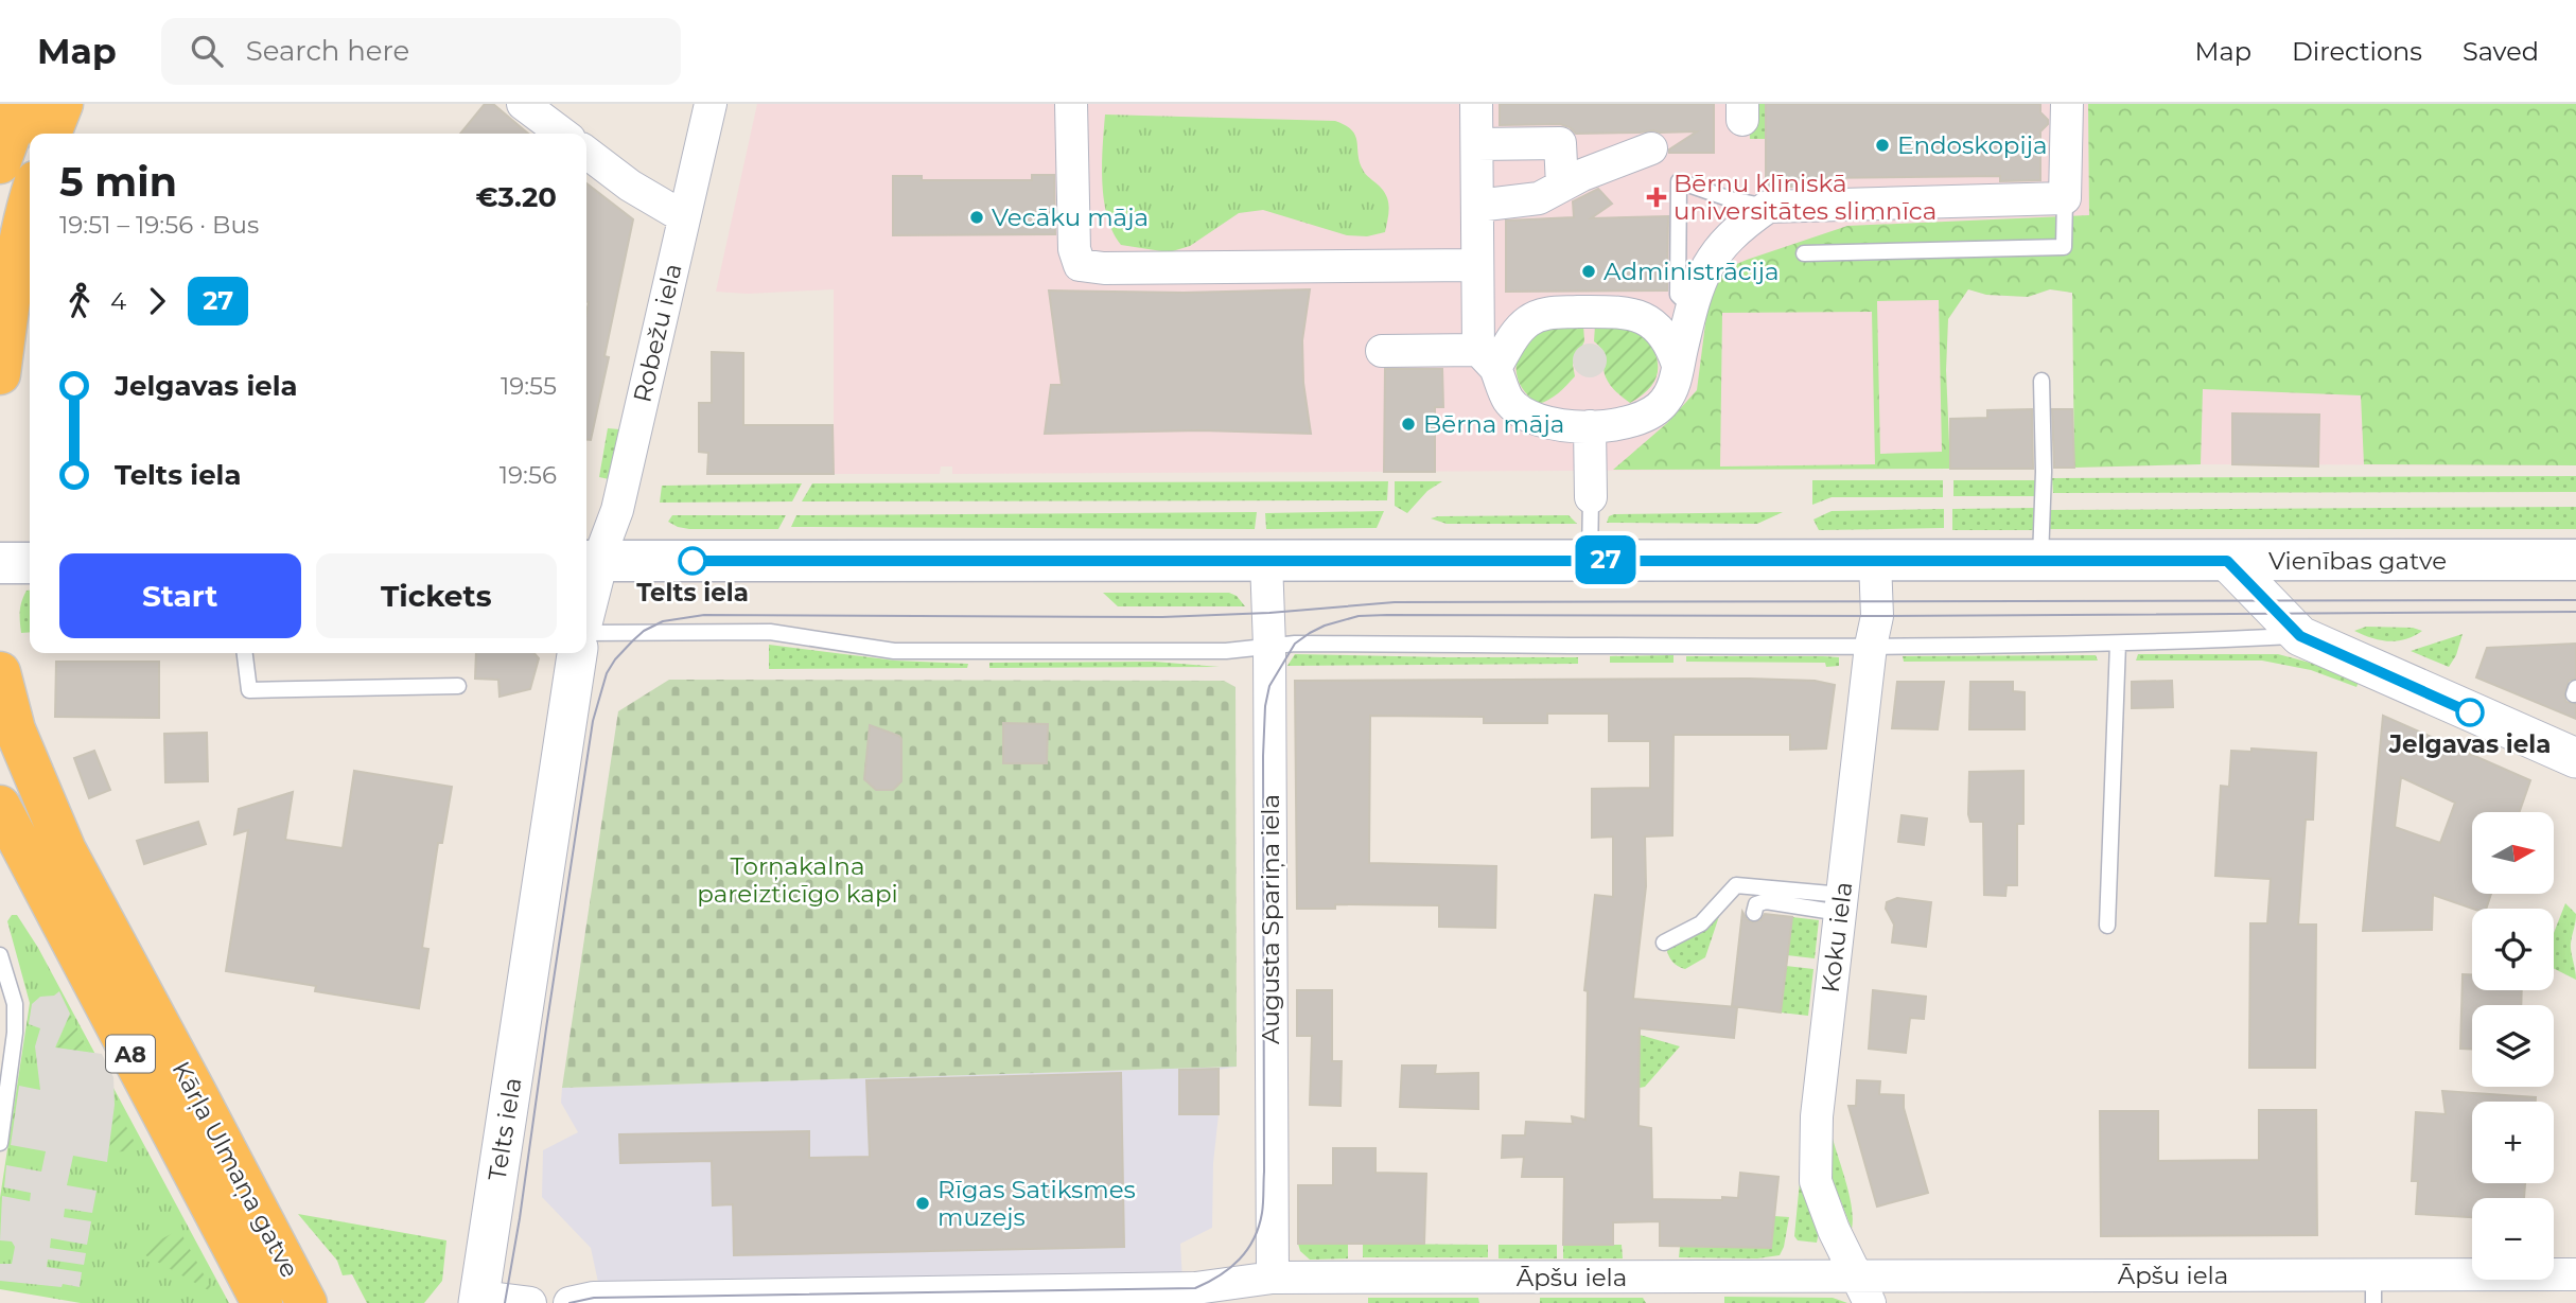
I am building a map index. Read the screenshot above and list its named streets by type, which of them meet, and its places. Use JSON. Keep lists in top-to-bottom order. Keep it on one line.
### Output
{"streets":{"highway":["A8","Kārļa Ulmaņa gatve"],"main road":["Vienības gatve"],"street":["Robežu iela","Augusta Spariņa iela","Koku iela","Telts iela","Āpšu iela"]},"crossings":[["Robežu iela","Vienības gatve"],["Vienības gatve","Augusta Spariņa iela"],["Vienības gatve","Koku iela"],["Augusta Spariņa iela","Āpšu iela"],["Koku iela","Āpšu iela"]],"parks":["Torņakalna pareizticīgo kapi"],"places":{"other":["Endoskopija","Vecāku māja","Administrācija","Bērna māja","Telts iela","Jelgavas iela","Rīgas Satiksmes muzejs"],"health":["Bērnu klīniskā universitātes slimnīca"]},"lines":["bus line 27"],"north":"right","page":{"header":"Map","search":"Search here","nav":["Map","Directions","Saved"],"on_map":"27","heading":["5 min","19:51 – 19:56 · Bus","€3.20"],"legs":["4","27"],"list":[{"name":"Jelgavas iela","value":"19:55"},{"name":"Telts iela","value":"19:56"}],"buttons":["Start","Tickets"],"map_buttons":["+","−"]}}
